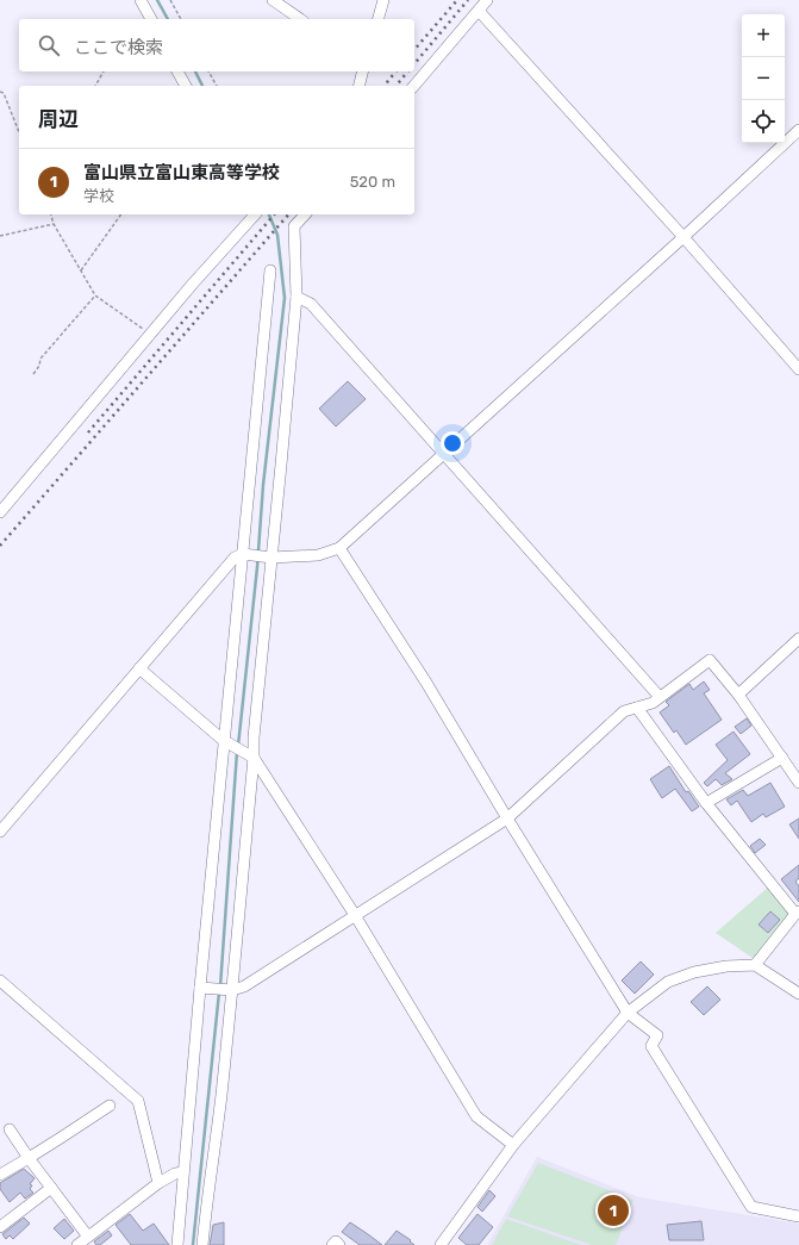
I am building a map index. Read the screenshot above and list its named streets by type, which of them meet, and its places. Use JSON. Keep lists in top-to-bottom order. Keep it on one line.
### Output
{"page":{"map_buttons":["+","−"],"search":"ここで検索","heading":"周辺","list":[{"mark":"1","name":"富山県立富山東高等学校","note":"学校","value":"520 m"}],"pins":"1"}}
